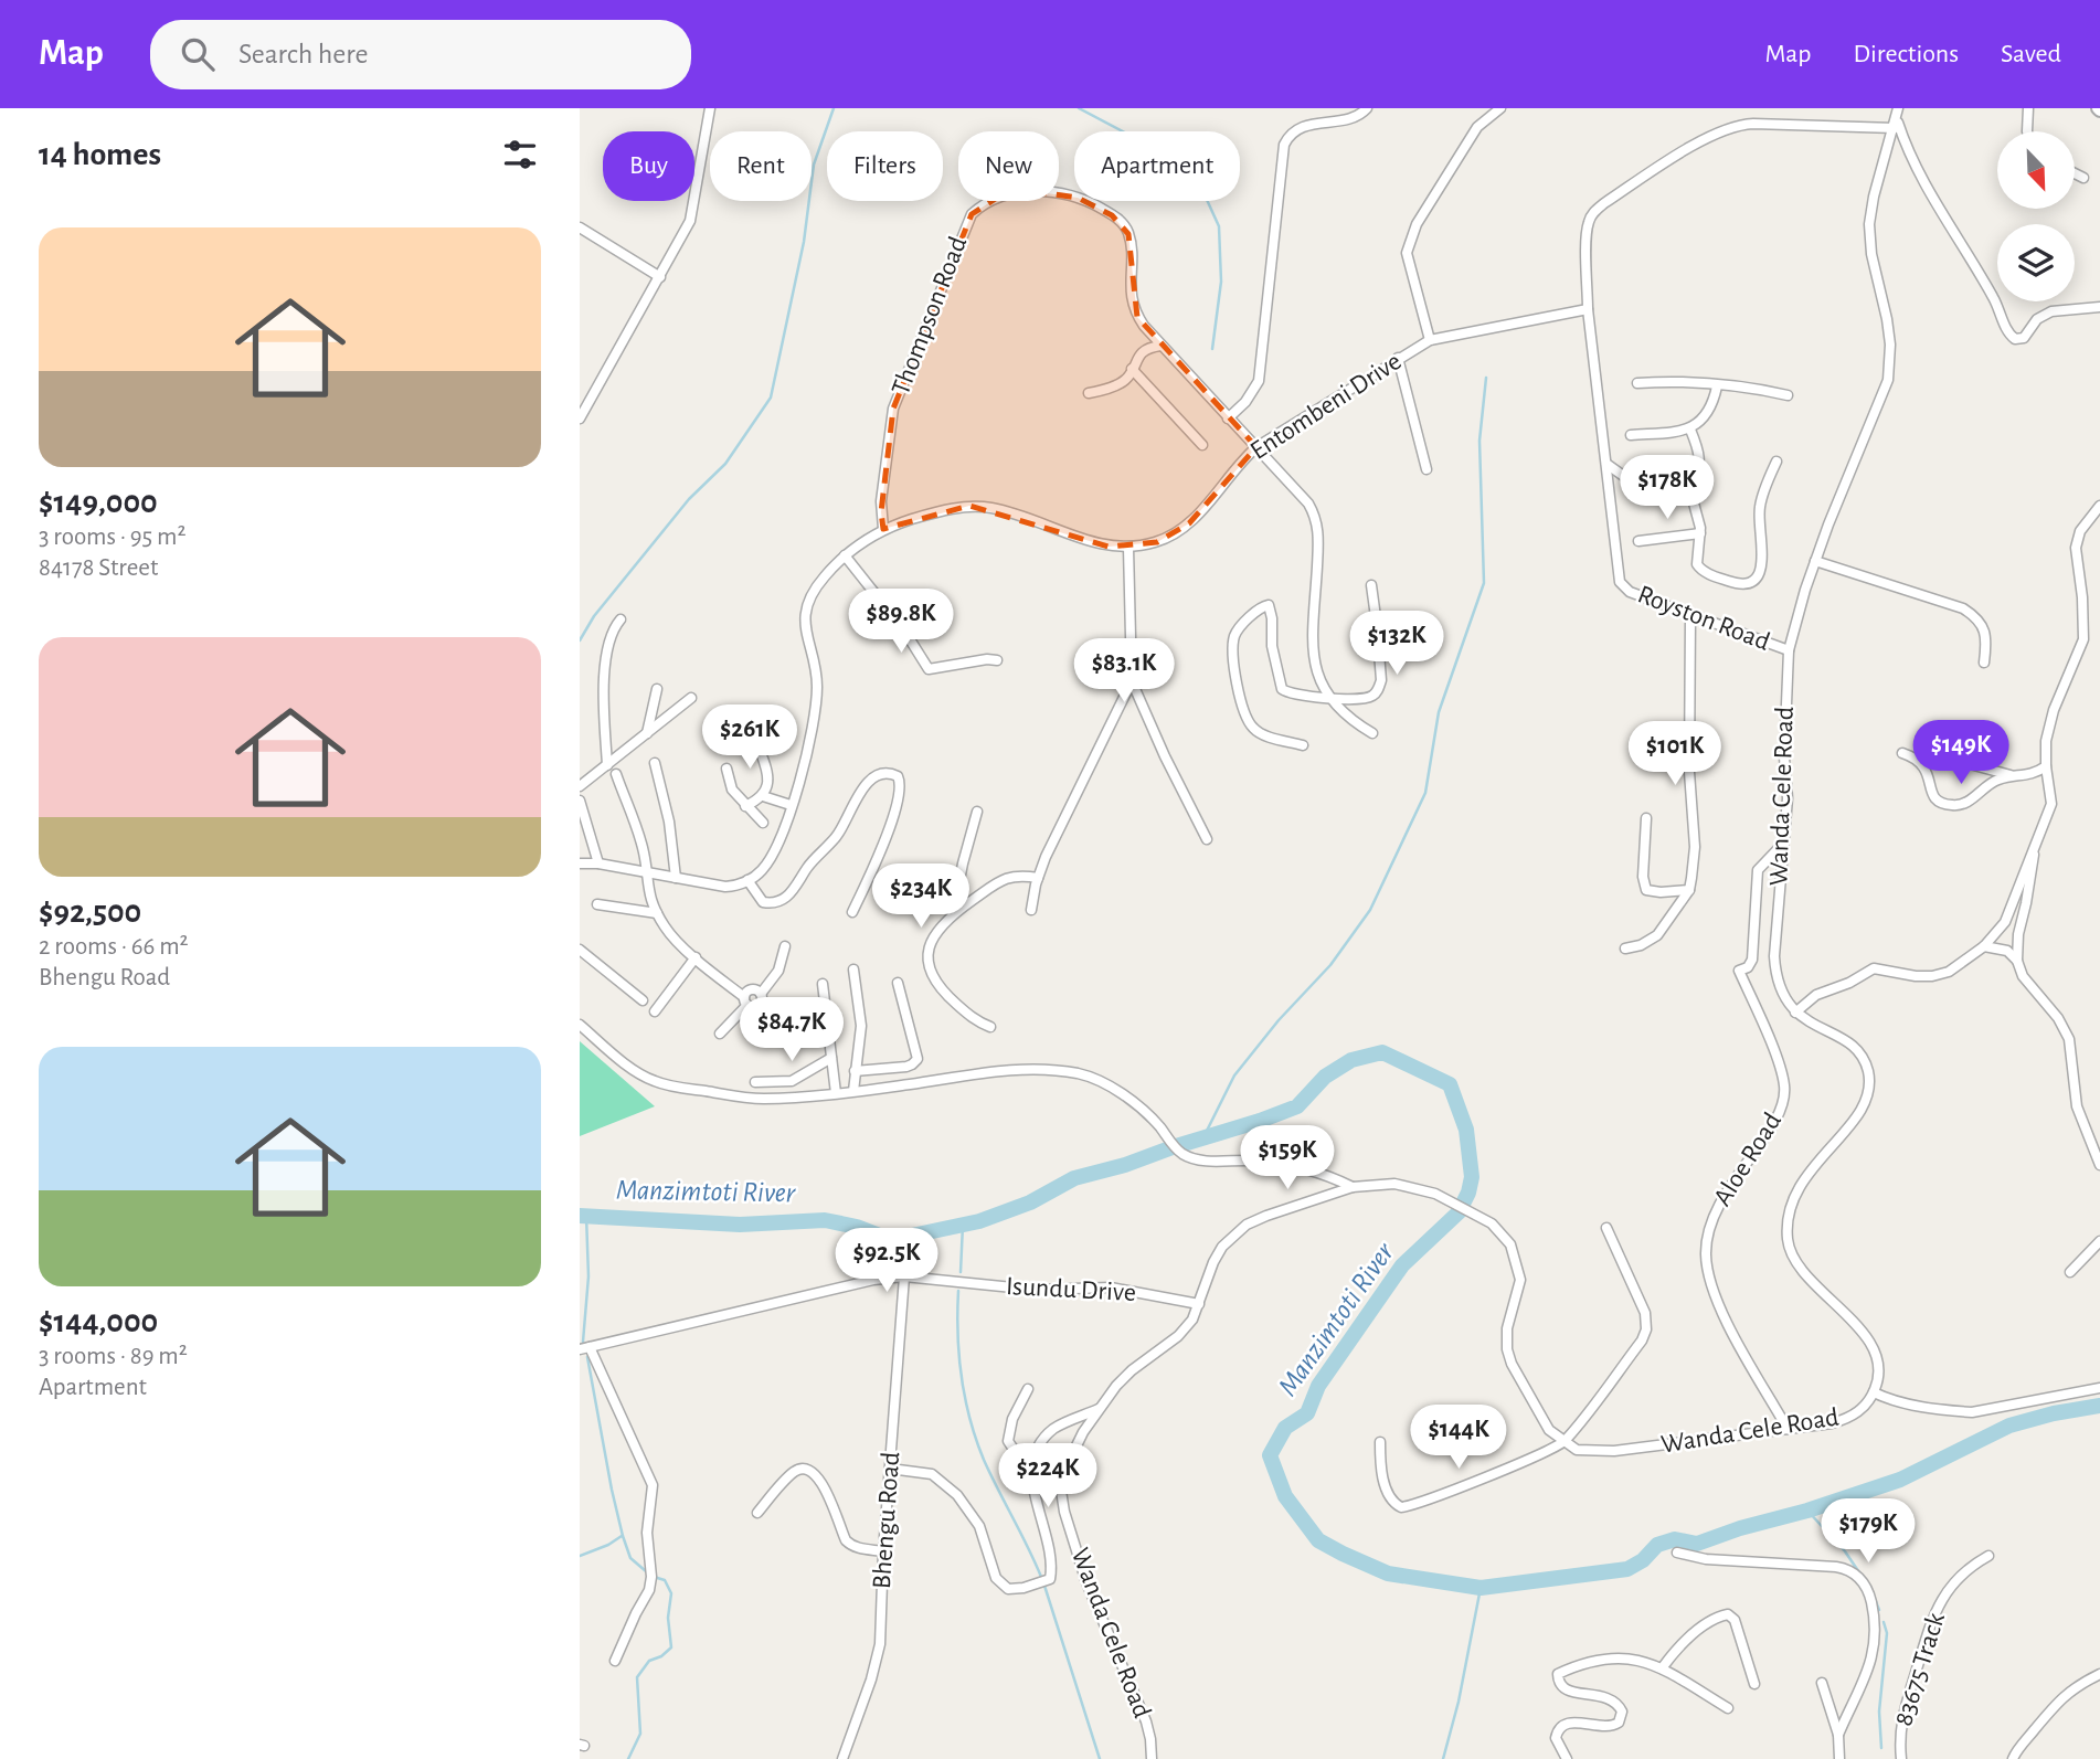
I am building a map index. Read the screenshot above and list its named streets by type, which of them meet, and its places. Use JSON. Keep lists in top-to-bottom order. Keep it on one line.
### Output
{"streets":{"street":["Thompson Road","Entombeni Drive","Royston Road","Wanda Cele Road","Aloe Road","Isundu Drive","Bhengu Road","83675 Track"]},"crossings":[["Thompson Road","Entombeni Drive"],["Entombeni Drive","Royston Road"],["Royston Road","Wanda Cele Road"],["Wanda Cele Road","Aloe Road"],["Wanda Cele Road","Isundu Drive"],["Isundu Drive","Bhengu Road"]],"water":["Manzimtoti River"],"north":"bottom right","page":{"header":"Map","search":"Search here","nav":["Map","Directions","Saved"],"heading":"14 homes","chip":["Buy","Rent","Filters","New","Apartment"],"list":[{"name":"$149,000","note":"3 rooms · 95 m² · 84178 Street"},{"name":"$92,500","note":"2 rooms · 66 m² · Bhengu Road"},{"name":"$144,000","note":"3 rooms · 89 m² · Apartment"}],"price":["$178K","$89.8K","$132K","$83.1K","$261K","$149K","$101K","$234K","$84.7K","$159K","$92.5K","$144K","$224K","$179K"]}}
